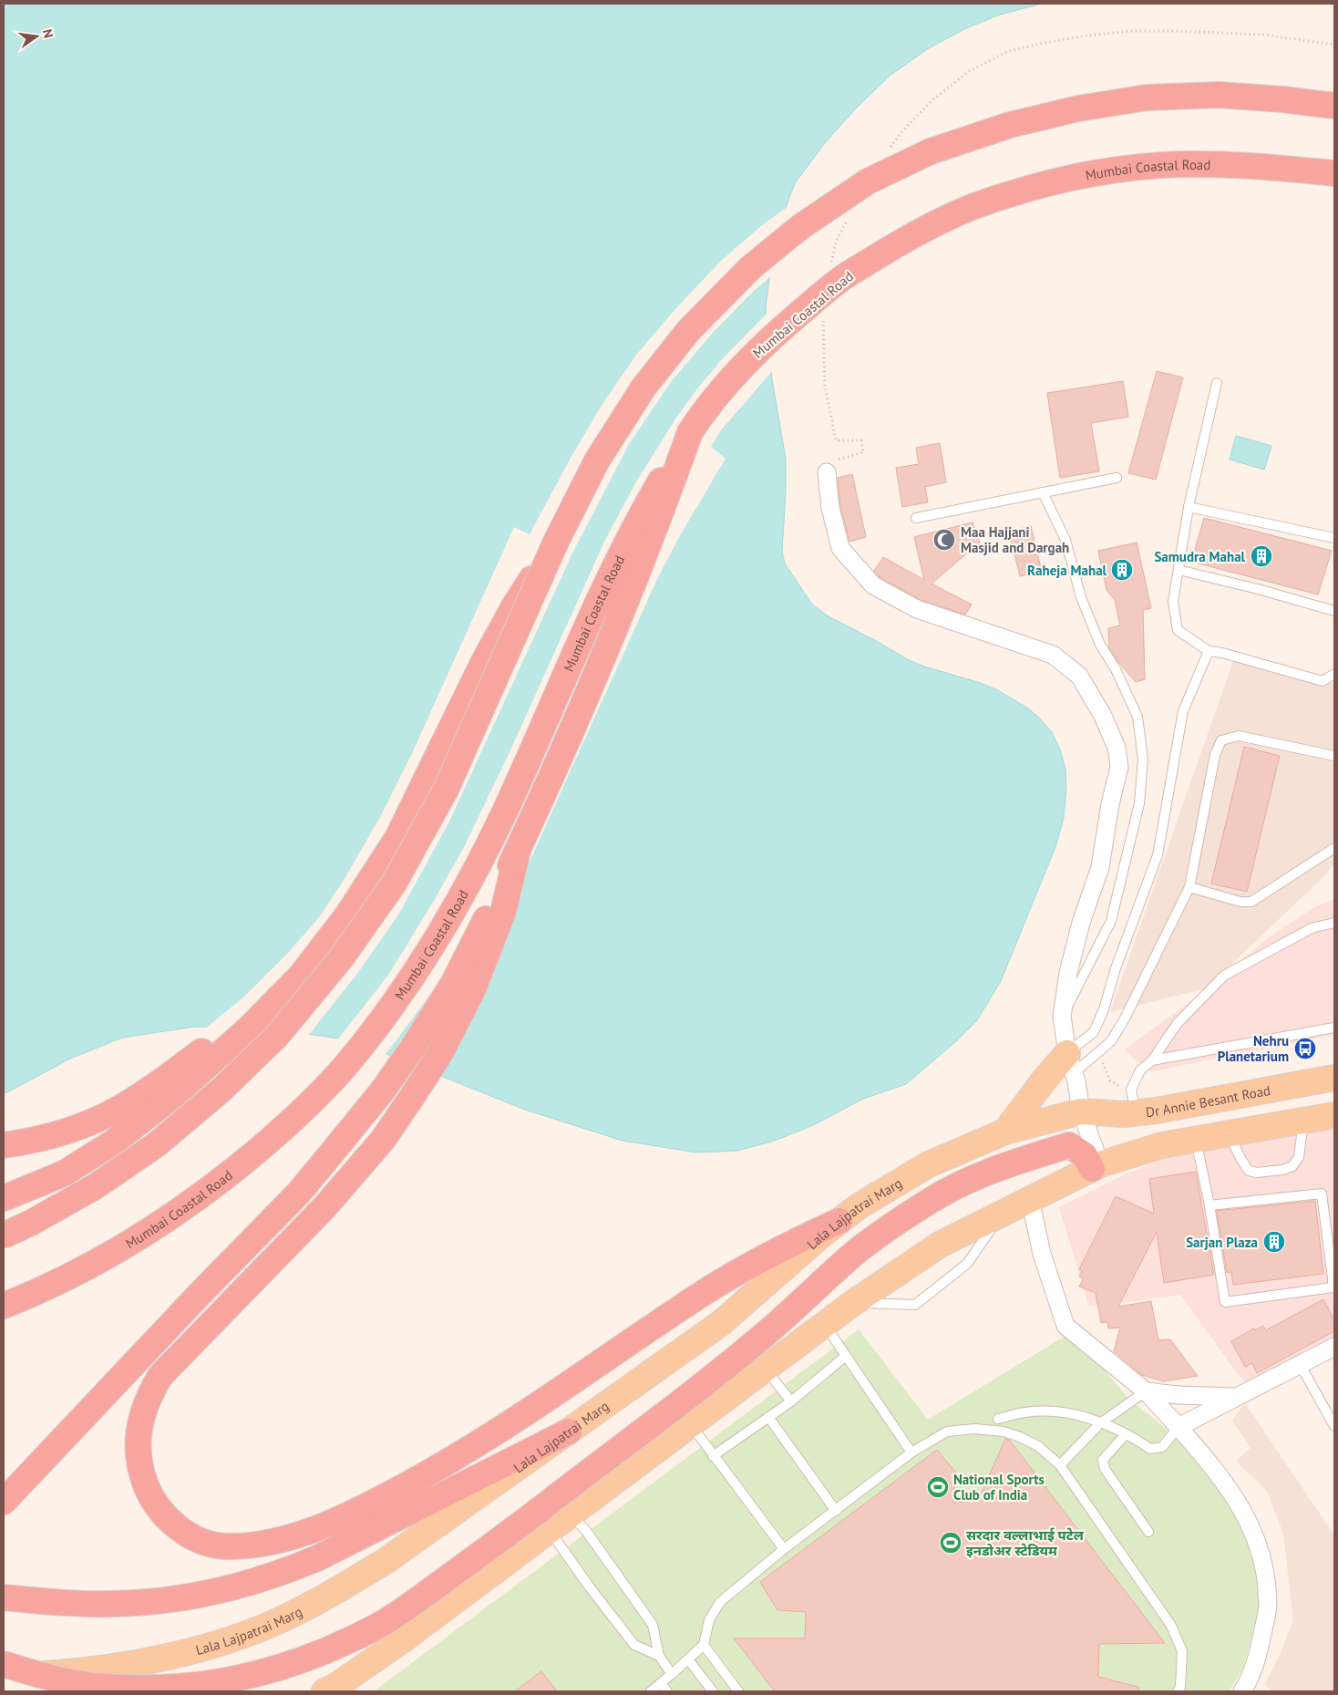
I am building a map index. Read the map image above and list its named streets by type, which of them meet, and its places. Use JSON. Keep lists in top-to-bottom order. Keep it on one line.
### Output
{"streets":{"highway":["Mumbai Coastal Road"],"main road":["Dr Annie Besant Road","Lala Lajpatrai Marg"]},"crossings":[["Dr Annie Besant Road","Lala Lajpatrai Marg"]],"places":{"mosque":["Maa Hajjani Masjid and Dargah"],"building":["Samudra Mahal","Raheja Mahal","Sarjan Plaza"],"bus stop":["Nehru Planetarium"],"sports":["National Sports Club of India","सरदार वल्लाभाई पटेल इनडोअर स्टेडियम"]},"north":"right"}
